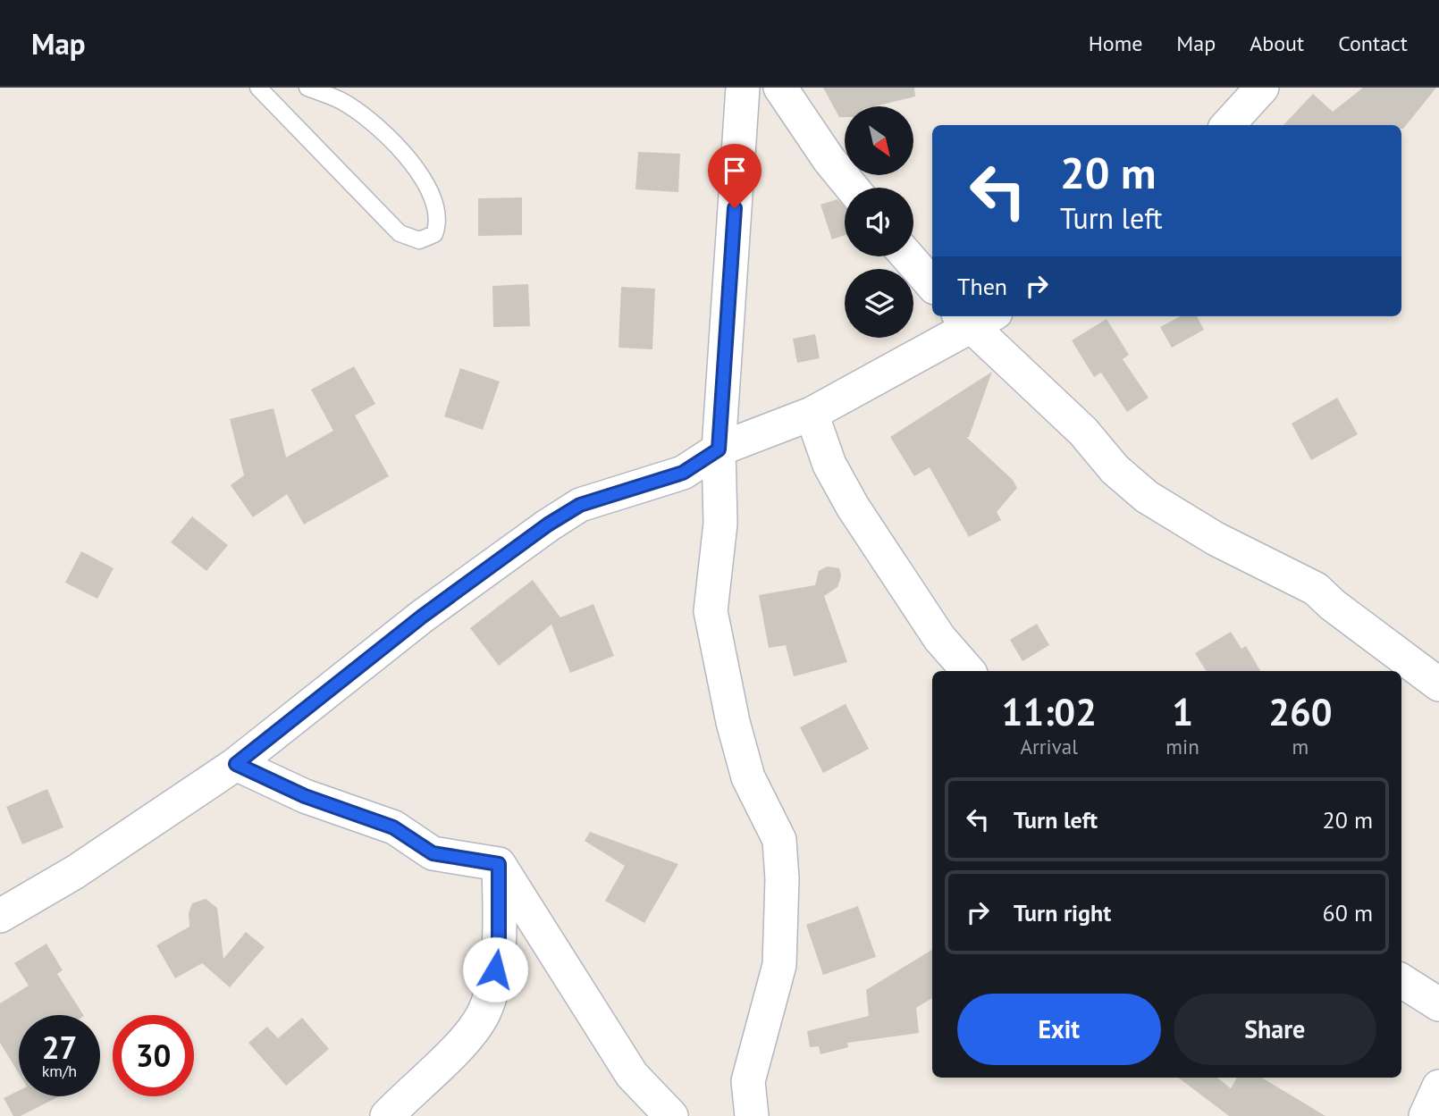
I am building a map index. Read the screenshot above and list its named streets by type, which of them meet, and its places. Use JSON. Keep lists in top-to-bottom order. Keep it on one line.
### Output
{"north":"bottom right","page":{"header":"Map","nav":["Home","Map","About","Contact"],"turn":["20 m","Turn left"],"then":"Then","eta":["11:02","Arrival","1","min","260","m"],"list":[{"name":"Turn left","value":"20 m"},{"name":"Turn right","value":"60 m"}],"buttons":["Exit","Share"],"speed":"27 km/h","limit":"30"}}
